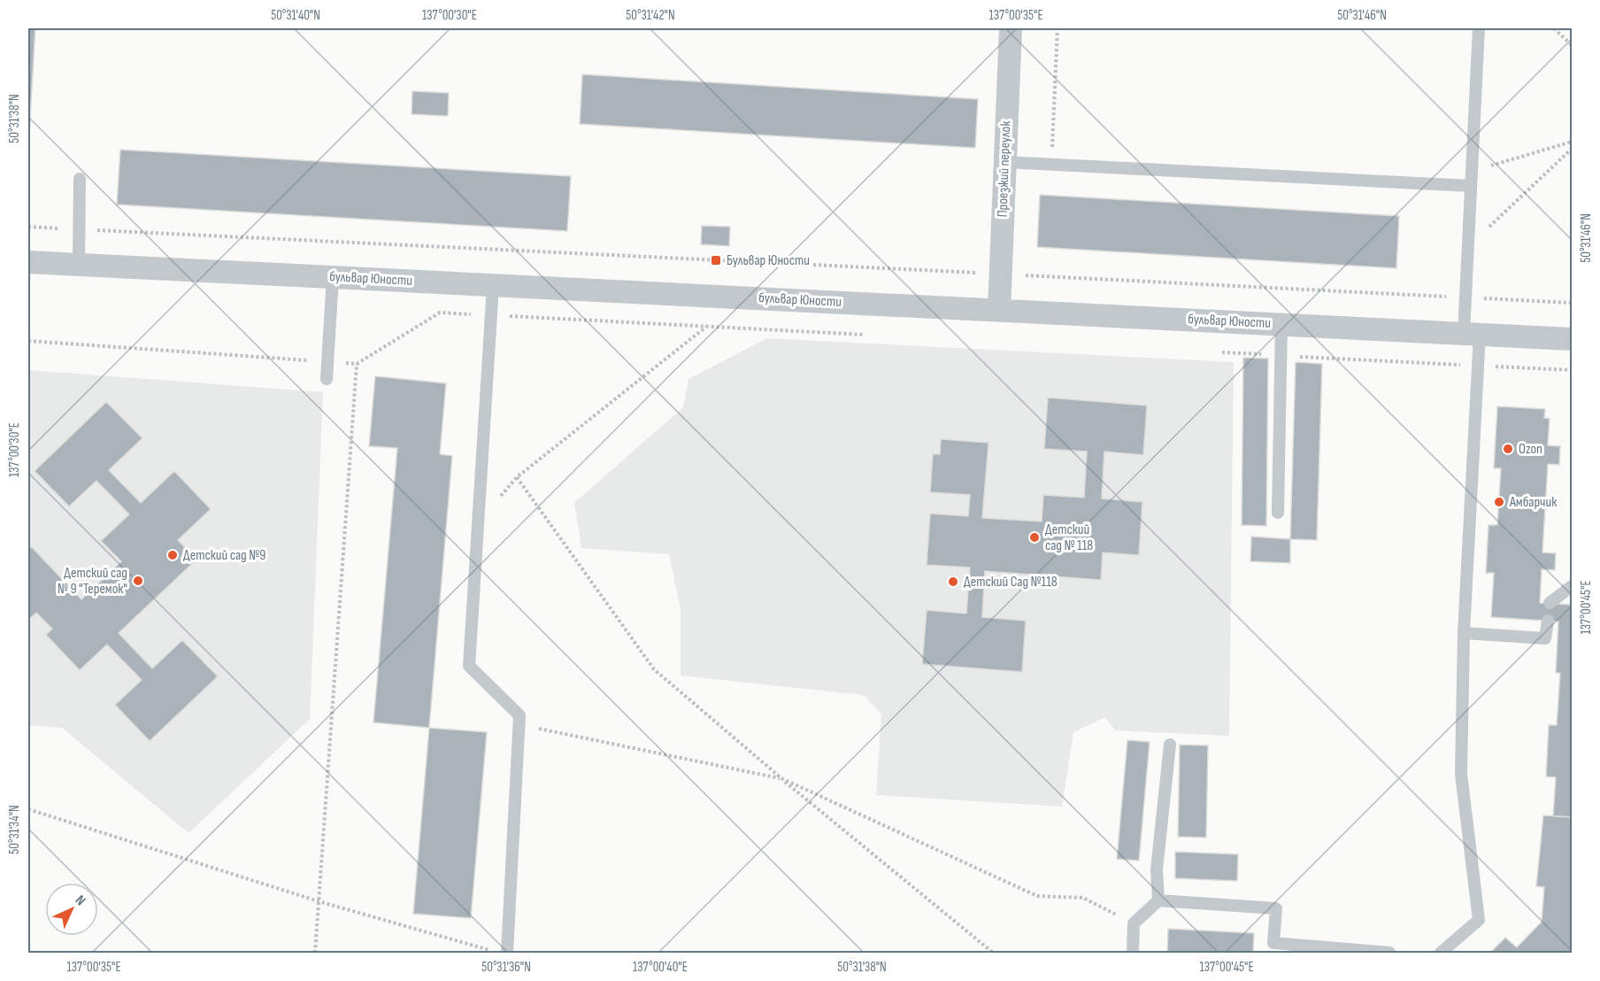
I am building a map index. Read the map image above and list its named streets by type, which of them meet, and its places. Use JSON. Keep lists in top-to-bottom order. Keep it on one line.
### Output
{"streets":{"street":["Проезжий переулок","бульвар Юности"]},"crossings":[["Проезжий переулок","бульвар Юности"]],"places":{"transit":["Бульвар Юности"],"other":["Ozon","Амбарчик","Детский сад № 118","Детский сад №9","Детский сад № 9 \"Теремок\"","Детский Сад №118"]},"north":"top right","coordinates":["50°31'40\"N","137°00'30\"E","50°31'42\"N","137°00'35\"E","50°31'46\"N","50°31'38\"N","137°00'45\"E","50°31'34\"N","50°31'36\"N","137°00'40\"E"]}
